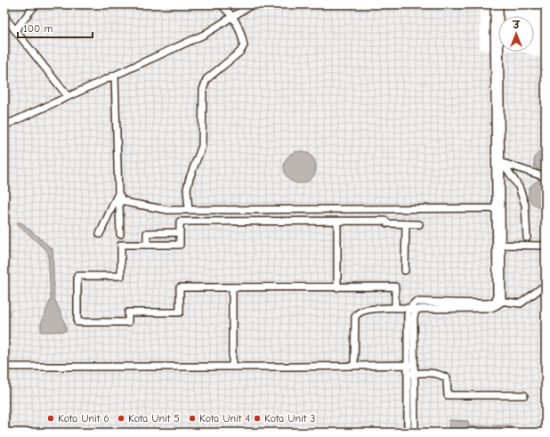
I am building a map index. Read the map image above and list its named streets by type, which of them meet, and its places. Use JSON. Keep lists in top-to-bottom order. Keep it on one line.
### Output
{"places":["Kota Unit 6","Kota Unit 5","Kota Unit 4","Kota Unit 3"],"scale_bar":"100 m","north":"top"}
